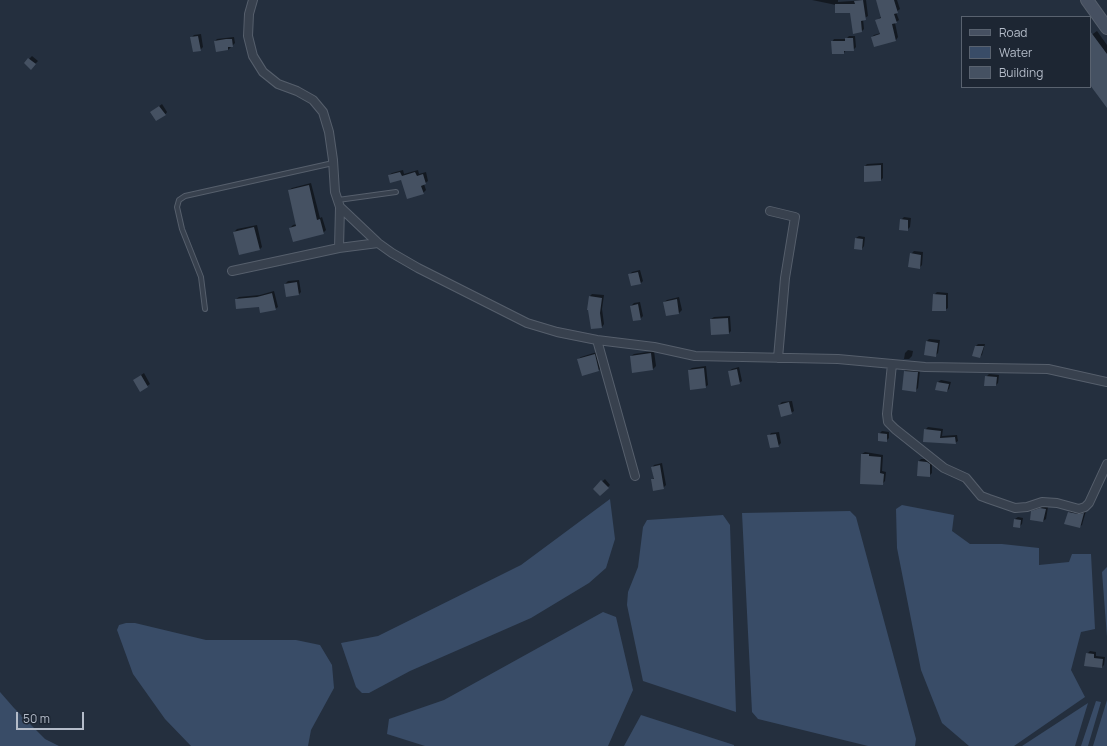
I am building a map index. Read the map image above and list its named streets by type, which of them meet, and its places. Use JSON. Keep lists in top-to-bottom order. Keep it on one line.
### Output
{"legend":["Road","Water","Building"],"scale_bar":"50 m"}
